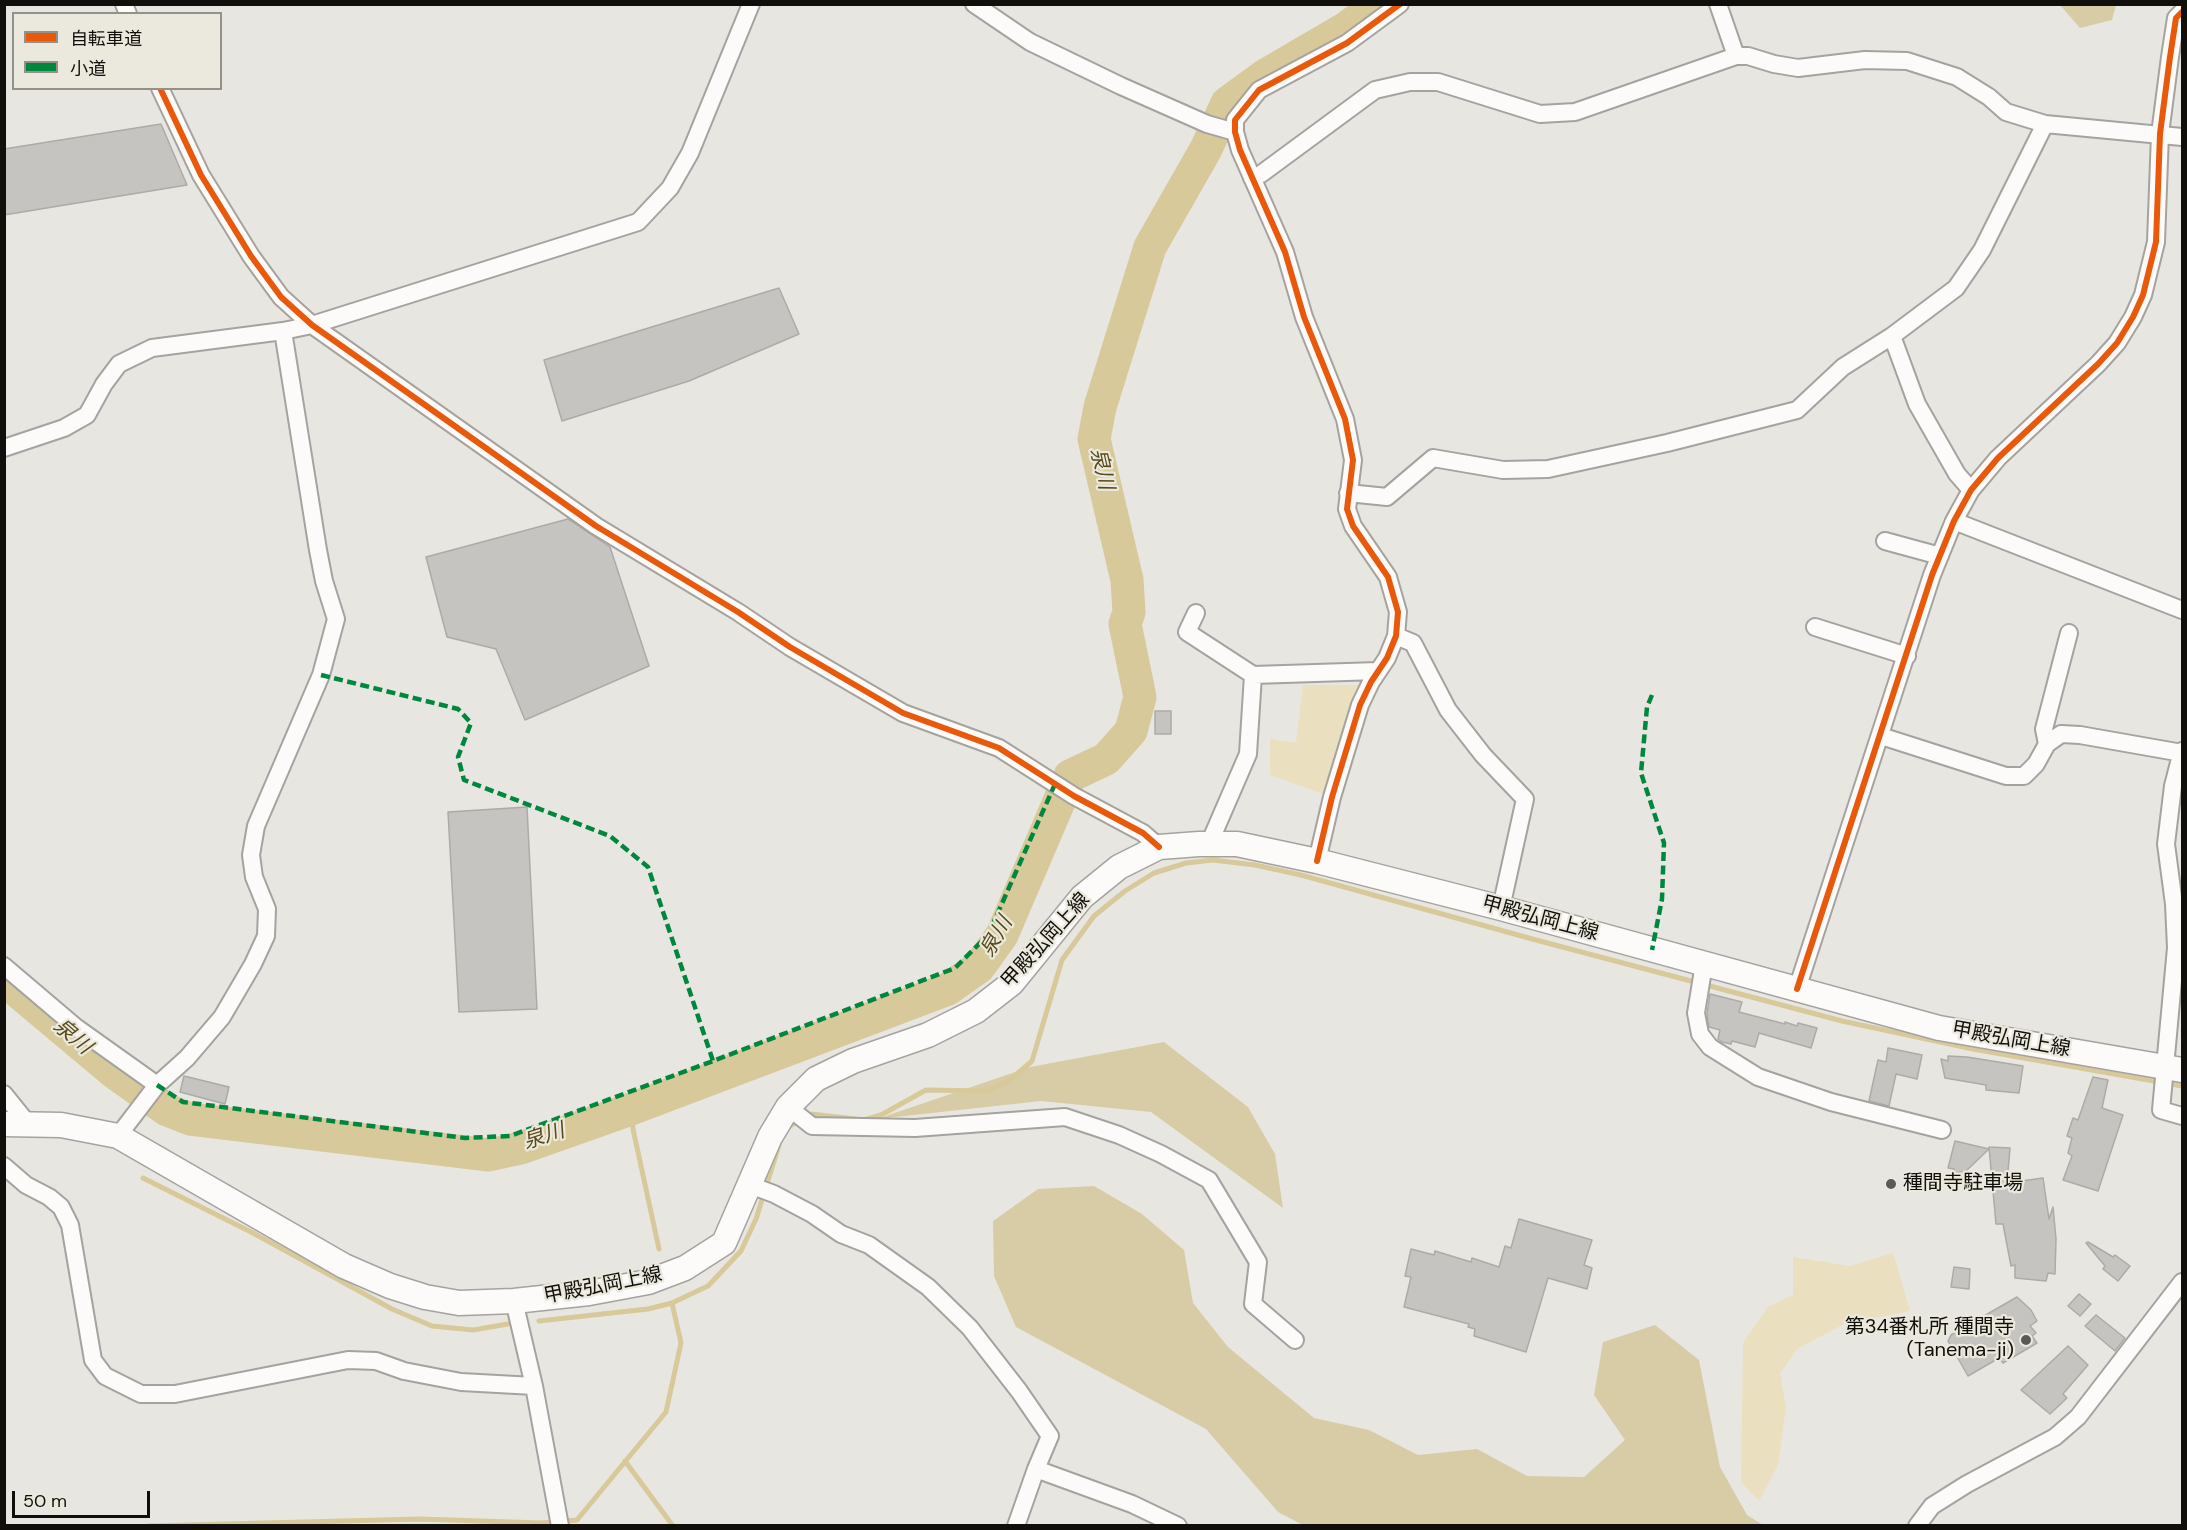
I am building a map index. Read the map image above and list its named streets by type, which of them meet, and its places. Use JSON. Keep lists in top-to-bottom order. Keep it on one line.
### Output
{"streets":{"main road":["甲殿弘岡上線"]},"water":["泉川"],"places":["種間寺駐車場","第34番札所 種間寺 (Tanema-ji)"],"legend":["自転車道","小道"],"scale_bar":"50 m"}
